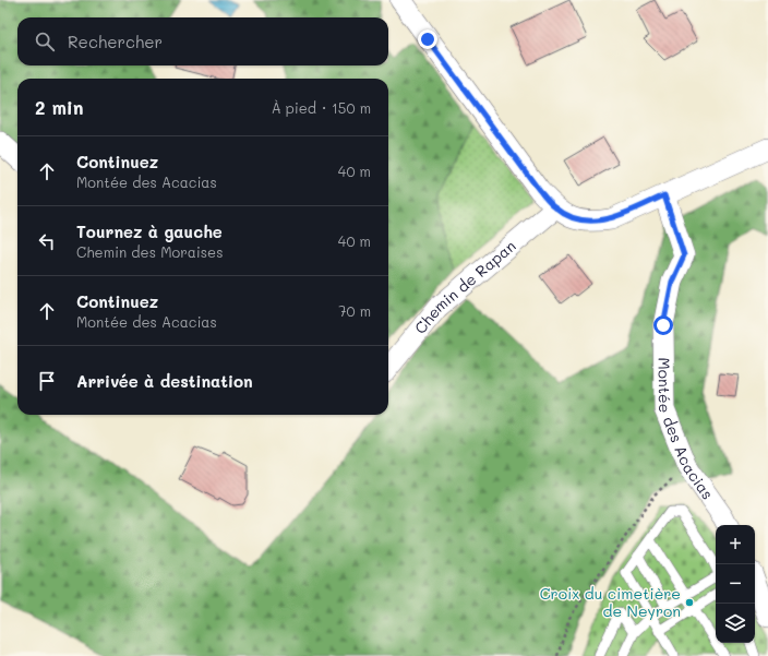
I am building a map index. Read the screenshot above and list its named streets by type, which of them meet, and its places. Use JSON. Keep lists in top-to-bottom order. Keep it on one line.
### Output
{"streets":{"street":["Chemin de Rapan","Montée des Acacias"]},"places":["Croix du cimetière de Neyron"],"page":{"search":"Rechercher","heading":["2 min","À pied · 150 m"],"list":[["Continuez","Montée des Acacias","40 m"],["Tournez à gauche","Chemin des Moraises","40 m"],["Continuez","Montée des Acacias","70 m"],"Arrivée à destination"],"map_buttons":["+","−"]}}
